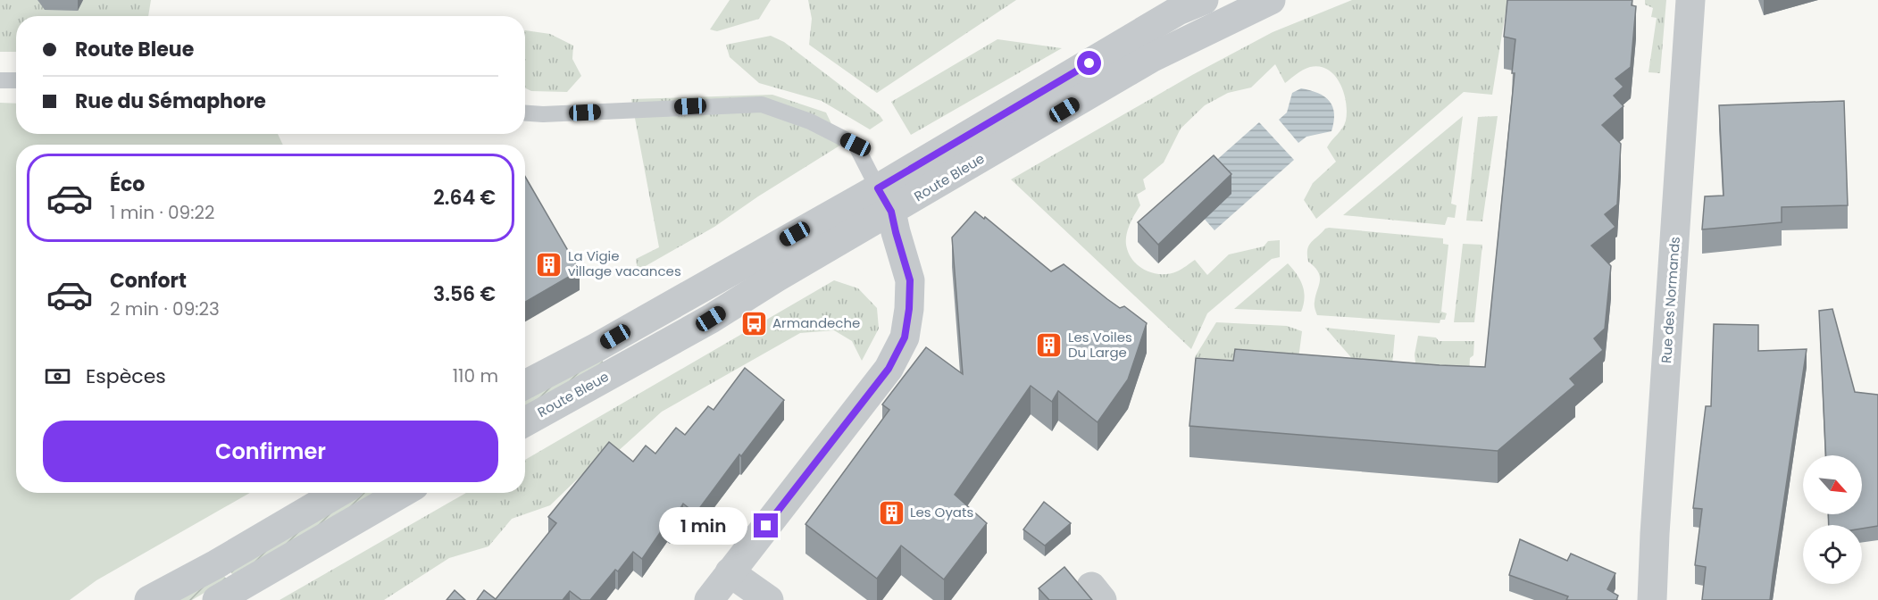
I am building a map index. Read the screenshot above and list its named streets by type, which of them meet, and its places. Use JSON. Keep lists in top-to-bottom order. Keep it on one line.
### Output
{"streets":{"street":["Route Bleue","Rue des Normands"]},"places":{"building":["La Vigie village vacances","Les Voiles Du Large","Les Oyats"],"bus stop":["Armandeche"]},"north":"bottom right","page":{"banner":["Route Bleue","Rue du Sémaphore"],"list":[{"name":"Éco","note":"1 min · 09:22","value":"2.64 €"},{"name":"Confort","note":"2 min · 09:23","value":"3.56 €"}],"pay":["Espèces","110 m"],"buttons":"Confirmer","bubble":"1 min"}}
